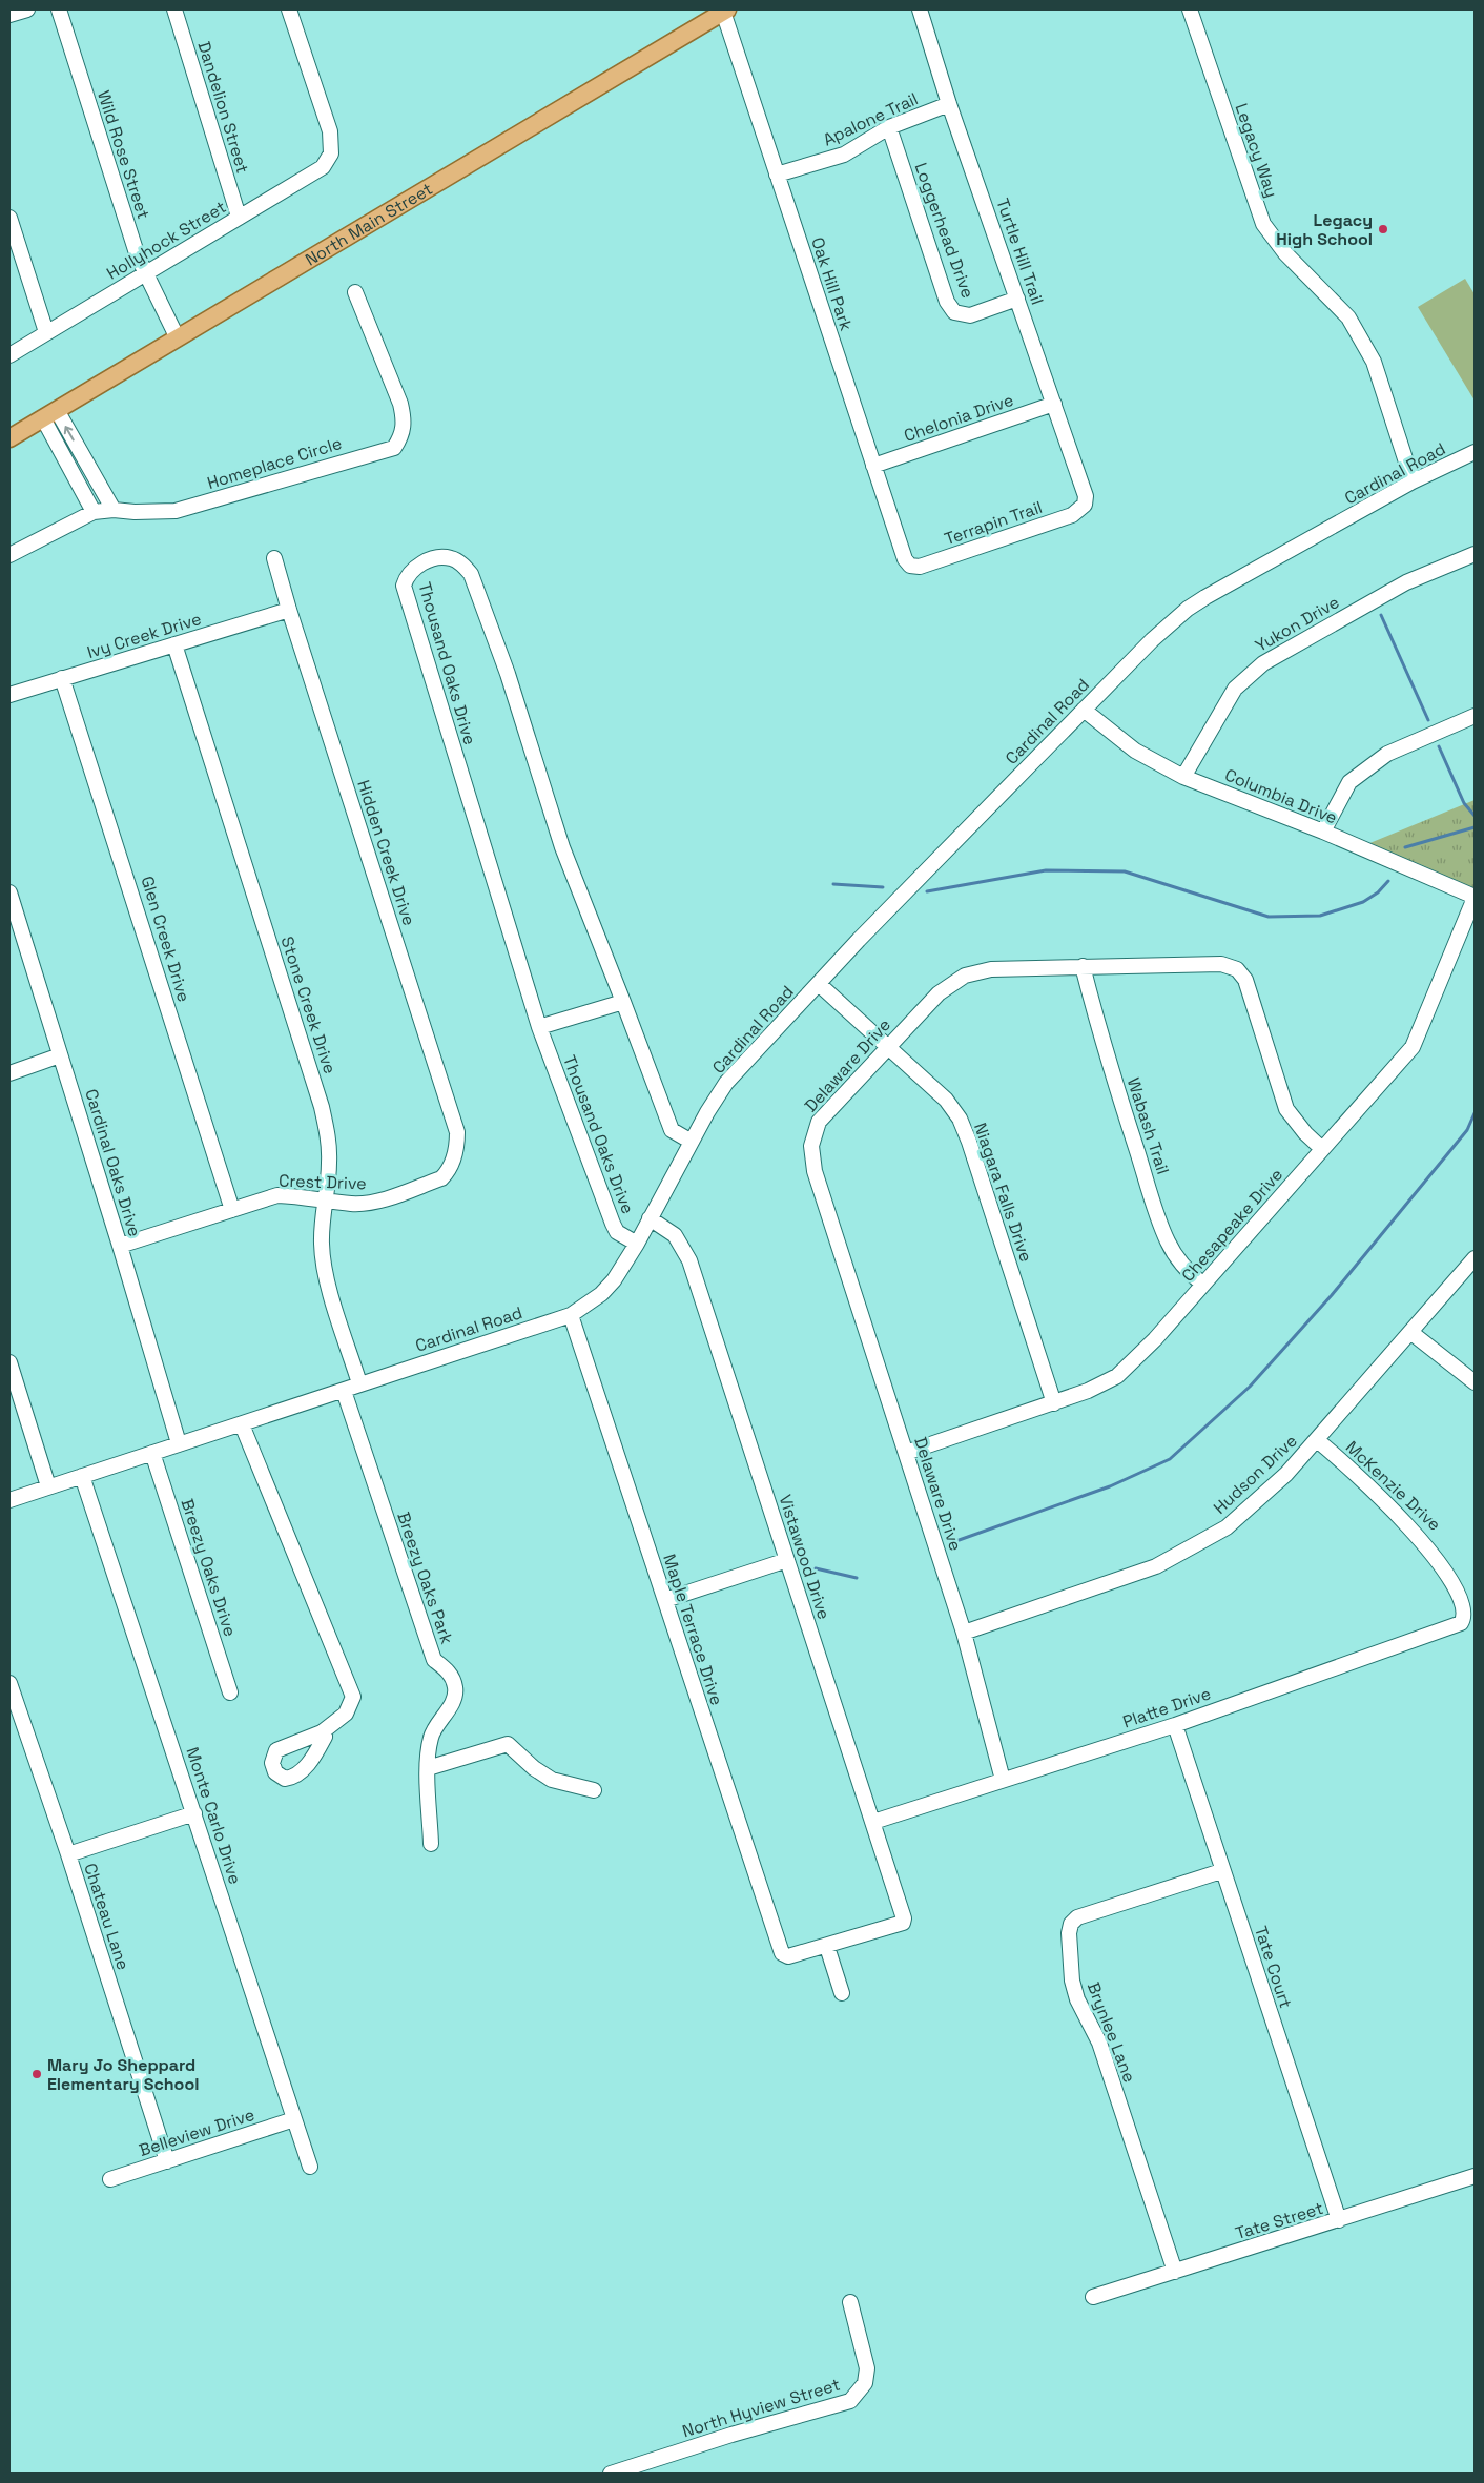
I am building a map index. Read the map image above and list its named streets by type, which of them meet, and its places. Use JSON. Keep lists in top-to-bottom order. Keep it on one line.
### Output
{"streets":{"main road":["North Main Street"],"street":["Dandelion Street","Apalone Trail","Legacy Way","Wild Rose Street","Loggerhead Drive","Hollyhock Street","Turtle Hill Trail","Oak Hill Park","Chelonia Drive","Homeplace Circle","Cardinal Road","Terrapin Trail","Yukon Drive","Ivy Creek Drive","Thousand Oaks Drive","Columbia Drive","Hidden Creek Drive","Glen Creek Drive","Stone Creek Drive","Delaware Drive","Wabash Trail","Cardinal Oaks Drive","Crest Drive","Niagara Falls Drive","Chesapeake Drive","Hudson Drive","McKenzie Drive","Vistawood Drive","Breezy Oaks Drive","Breezy Oaks Park","Maple Terrace Drive","Platte Drive","Monte Carlo Drive","Chateau Lane","Tate Court","Brynlee Lane","Belleview Drive","Tate Street","North Hyview Street"]},"crossings":[["Dandelion Street","Hollyhock Street"],["Apalone Trail","Loggerhead Drive"],["Apalone Trail","Turtle Hill Trail"],["Apalone Trail","Oak Hill Park"],["Legacy Way","Cardinal Road"],["Wild Rose Street","North Main Street"],["Wild Rose Street","Hollyhock Street"],["North Main Street","Oak Hill Park"],["Loggerhead Drive","Turtle Hill Trail"],["Turtle Hill Trail","Chelonia Drive"],["Turtle Hill Trail","Terrapin Trail"],["Oak Hill Park","Chelonia Drive"],["Oak Hill Park","Terrapin Trail"],["Cardinal Road","Thousand Oaks Drive"],["Cardinal Road","Columbia Drive"],["Cardinal Road","Stone Creek Drive"],["Cardinal Road","Cardinal Oaks Drive"],["Cardinal Road","Niagara Falls Drive"],["Cardinal Road","Vistawood Drive"],["Cardinal Road","Breezy Oaks Drive"],["Cardinal Road","Breezy Oaks Park"],["Cardinal Road","Maple Terrace Drive"],["Cardinal Road","Monte Carlo Drive"],["Yukon Drive","Columbia Drive"],["Ivy Creek Drive","Hidden Creek Drive"],["Ivy Creek Drive","Glen Creek Drive"],["Ivy Creek Drive","Stone Creek Drive"],["Columbia Drive","Chesapeake Drive"],["Hidden Creek Drive","Crest Drive"],["Glen Creek Drive","Crest Drive"],["Stone Creek Drive","Crest Drive"],["Delaware Drive","Wabash Trail"],["Delaware Drive","Niagara Falls Drive"],["Delaware Drive","Chesapeake Drive"],["Delaware Drive","Hudson Drive"],["Delaware Drive","Platte Drive"],["Wabash Trail","Chesapeake Drive"],["Cardinal Oaks Drive","Crest Drive"],["Niagara Falls Drive","Chesapeake Drive"],["Hudson Drive","McKenzie Drive"],["McKenzie Drive","Platte Drive"],["Vistawood Drive","Maple Terrace Drive"],["Vistawood Drive","Platte Drive"],["Platte Drive","Tate Court"],["Monte Carlo Drive","Belleview Drive"],["Chateau Lane","Belleview Drive"],["Tate Court","Brynlee Lane"],["Tate Court","Tate Street"],["Brynlee Lane","Tate Street"]],"places":["Legacy High School","Mary Jo Sheppard Elementary School"]}
